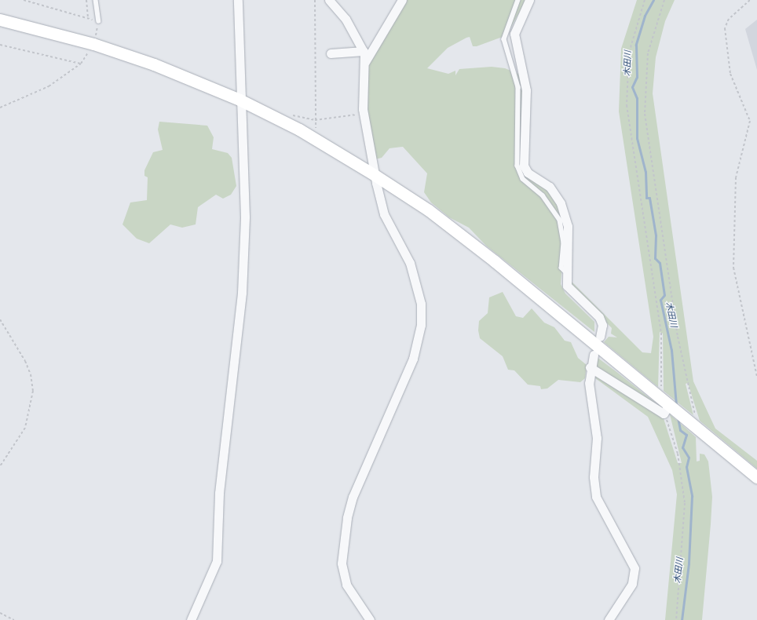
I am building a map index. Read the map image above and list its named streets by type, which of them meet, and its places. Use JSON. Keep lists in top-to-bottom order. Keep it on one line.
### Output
{"water":["木田川"]}
